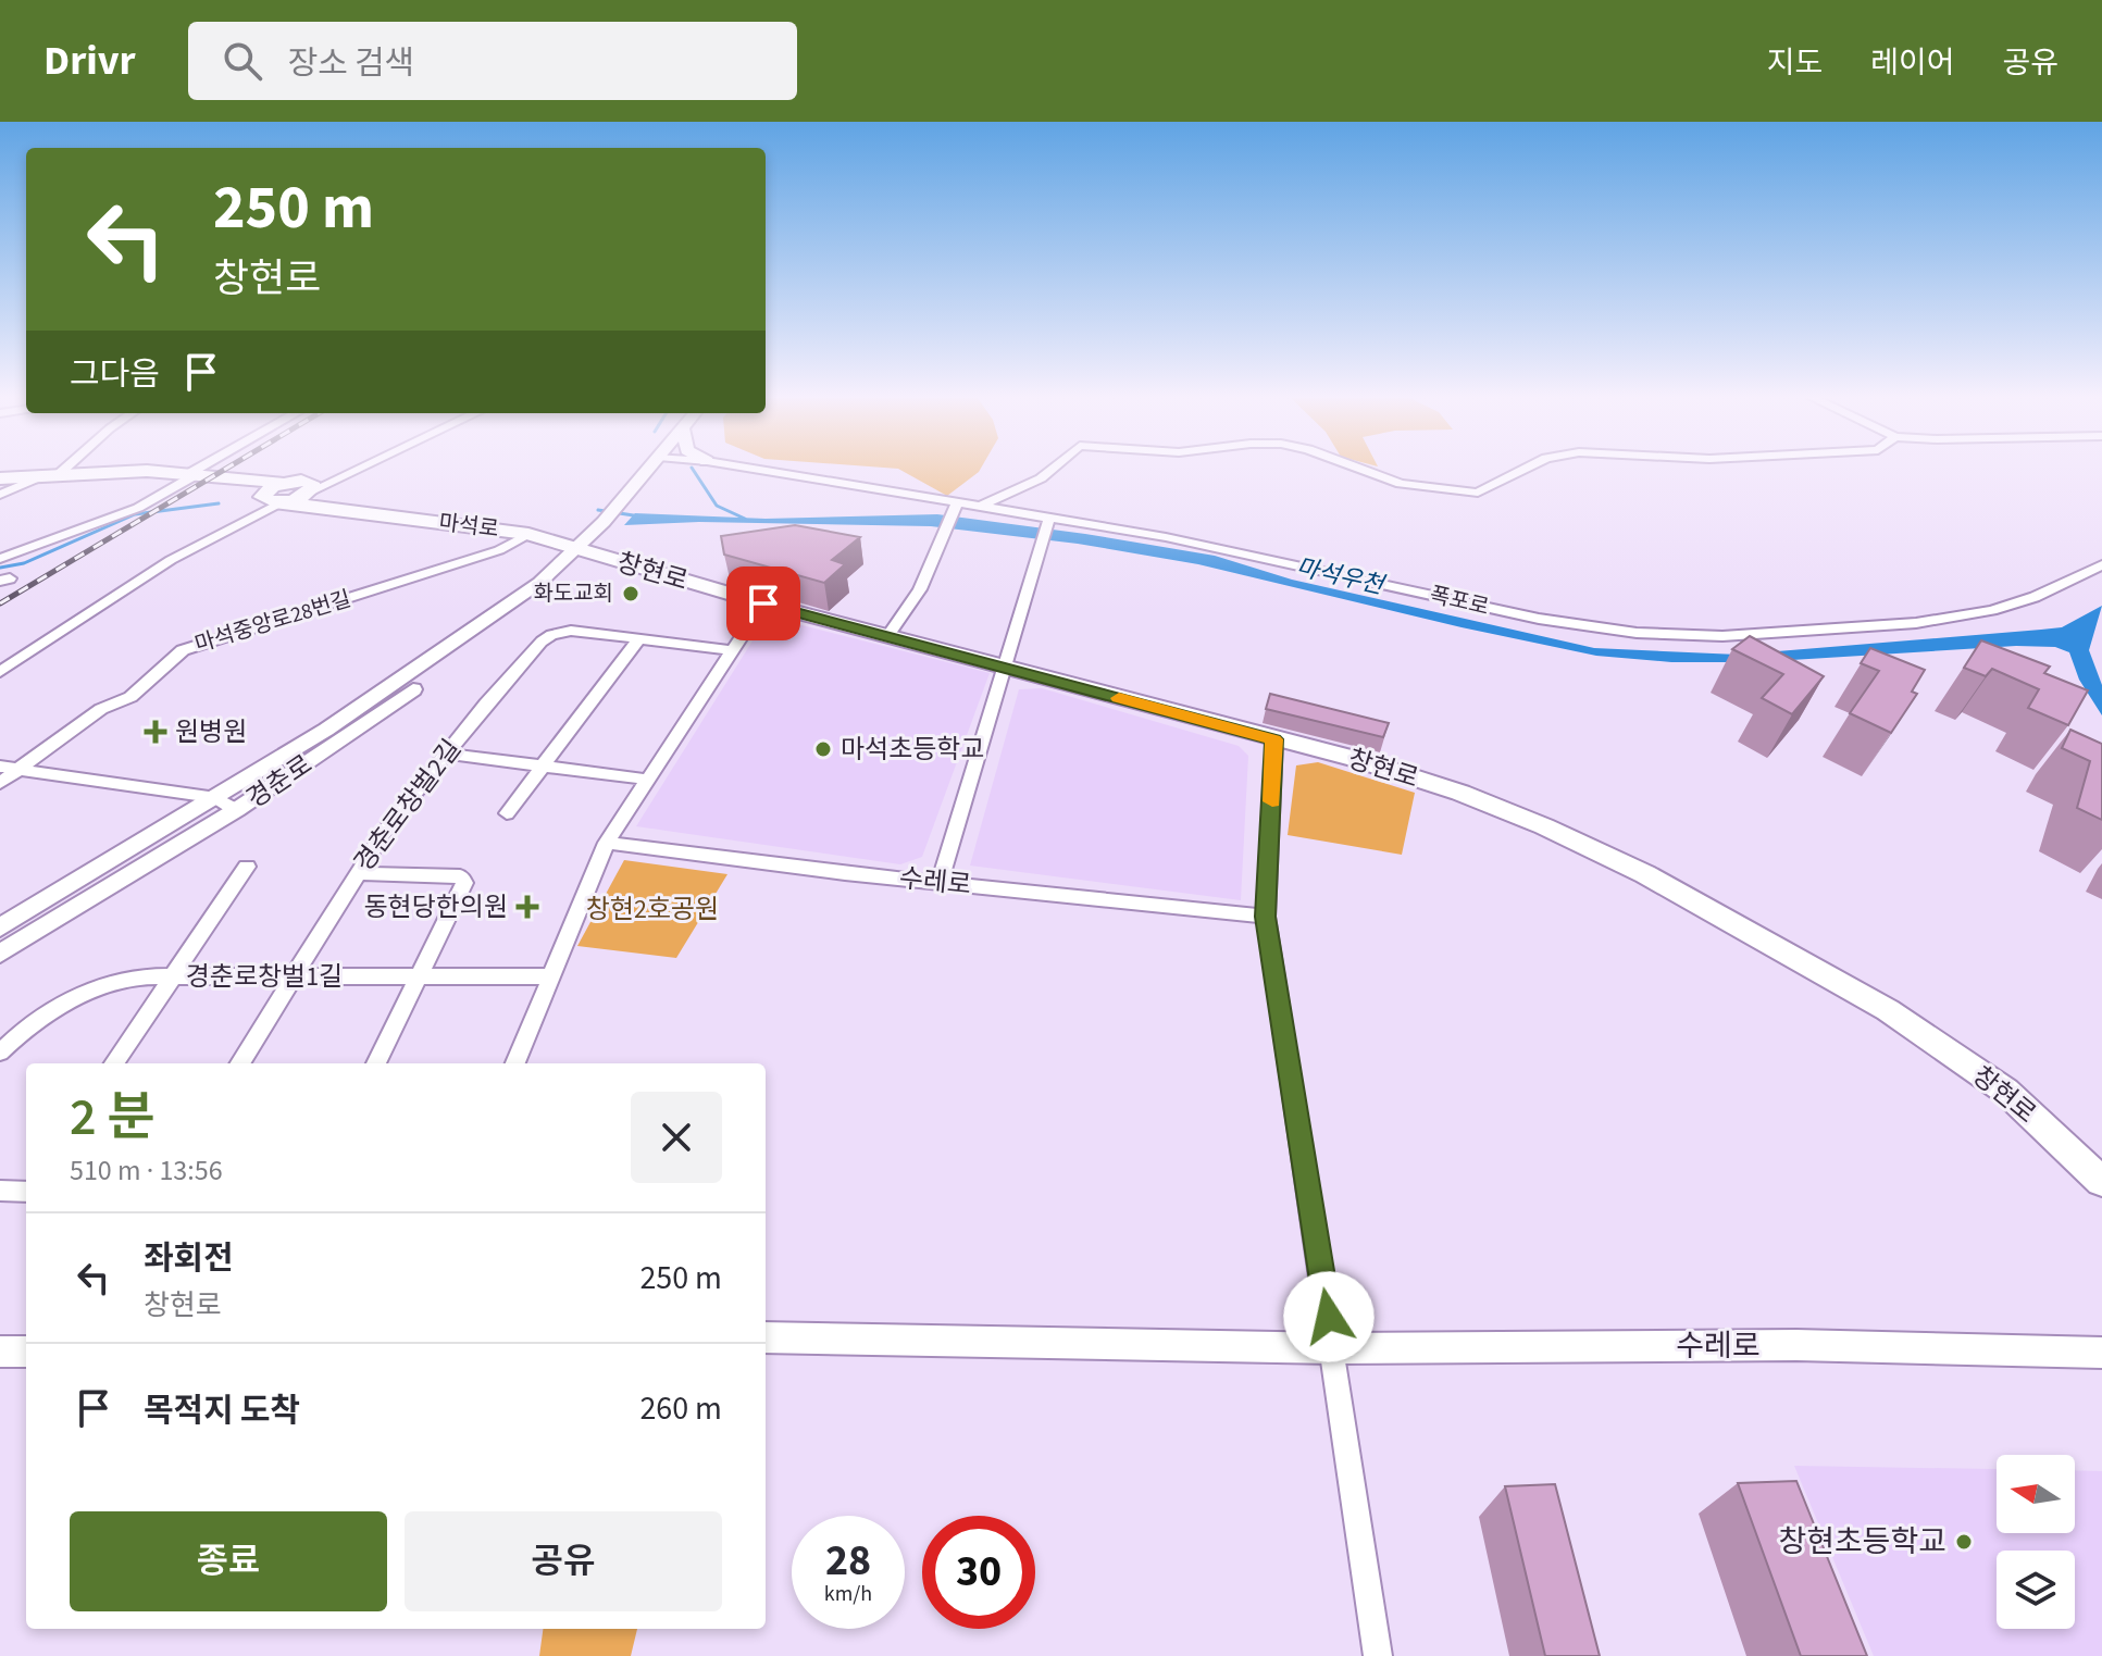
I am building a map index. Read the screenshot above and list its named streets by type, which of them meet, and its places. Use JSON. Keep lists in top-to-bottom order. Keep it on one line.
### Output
{"streets":{"main road":["마석로","창현로"],"street":["폭포로","마석중앙로28번길","경춘로","경춘로창벌2길","수레로","경춘로창벌1길"]},"crossings":[["마석로","창현로"],["마석로","마석중앙로28번길"],["마석로","경춘로"],["창현로","경춘로"],["경춘로창벌2길","경춘로창벌1길"]],"water":["마석우천"],"parks":["창현2호공원"],"places":{"other":["화도교회","마석초등학교","창현초등학교"],"health":["원병원","동현당한의원"]},"north":"left","page":{"header":"Drivr","search":"장소 검색","nav":["지도","레이어","공유"],"turn":["250 m","창현로"],"then":"그다음","heading":["2 분","510 m · 13:56"],"list":[{"name":"좌회전","note":"창현로","value":"250 m"},{"name":"목적지 도착","value":"260 m"}],"buttons":["종료","공유"],"speed":"28 km/h","limit":"30"}}
